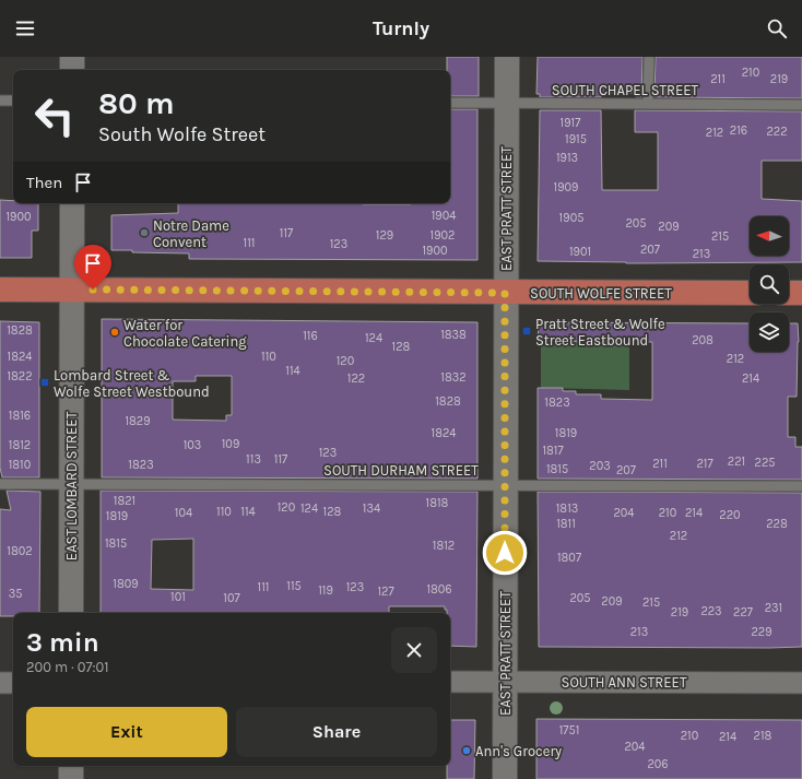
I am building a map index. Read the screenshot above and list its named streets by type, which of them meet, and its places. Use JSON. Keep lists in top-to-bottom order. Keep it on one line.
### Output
{"streets":{"main road":["EAST PRATT STREET","SOUTH WOLFE STREET","EAST LOMBARD STREET"],"street":["SOUTH ANN STREET"],"lane":["SOUTH CHAPEL STREET","SOUTH DURHAM STREET"]},"crossings":[["SOUTH CHAPEL STREET","EAST PRATT STREET"],["EAST PRATT STREET","SOUTH WOLFE STREET"],["EAST PRATT STREET","SOUTH DURHAM STREET"],["EAST PRATT STREET","SOUTH ANN STREET"],["SOUTH WOLFE STREET","EAST LOMBARD STREET"],["SOUTH DURHAM STREET","EAST LOMBARD STREET"]],"places":{"other":["Notre Dame Convent","Water for Chocolate Catering","Ann's Grocery"],"transit":["Pratt Street & Wolfe Street Eastbound","Lombard Street & Wolfe Street Westbound"]},"house_numbers":["210","211","219","1917","216","222","212","1915","1913","1909","1904","1900","1905","205","209","117","129","1902","215","111","123","207","1900","1901","213","1828","1838","116","124","208","128","1824","110","212","120","114","1822","1832","122","214","1828","1823","1816","1829","1824","1819","109","1812","103","1817","123","113","117","221","225","211","217","1810","1823","203","1815","207","1821","1818","120","124","134","1813","110","114","128","104","204","210","214","220","1819","1811","228","212","1815","1812","1802","1807","1809","115","111","123","1806","119","127","35","101","107","205","209","215","231","223","219","227","213","229","1751","210","218","214","204","206"],"north":"left","page":{"header":"Turnly","turn":["80 m","South Wolfe Street"],"then":"Then","heading":["3 min","200 m · 07:01"],"buttons":["Exit","Share"]}}
